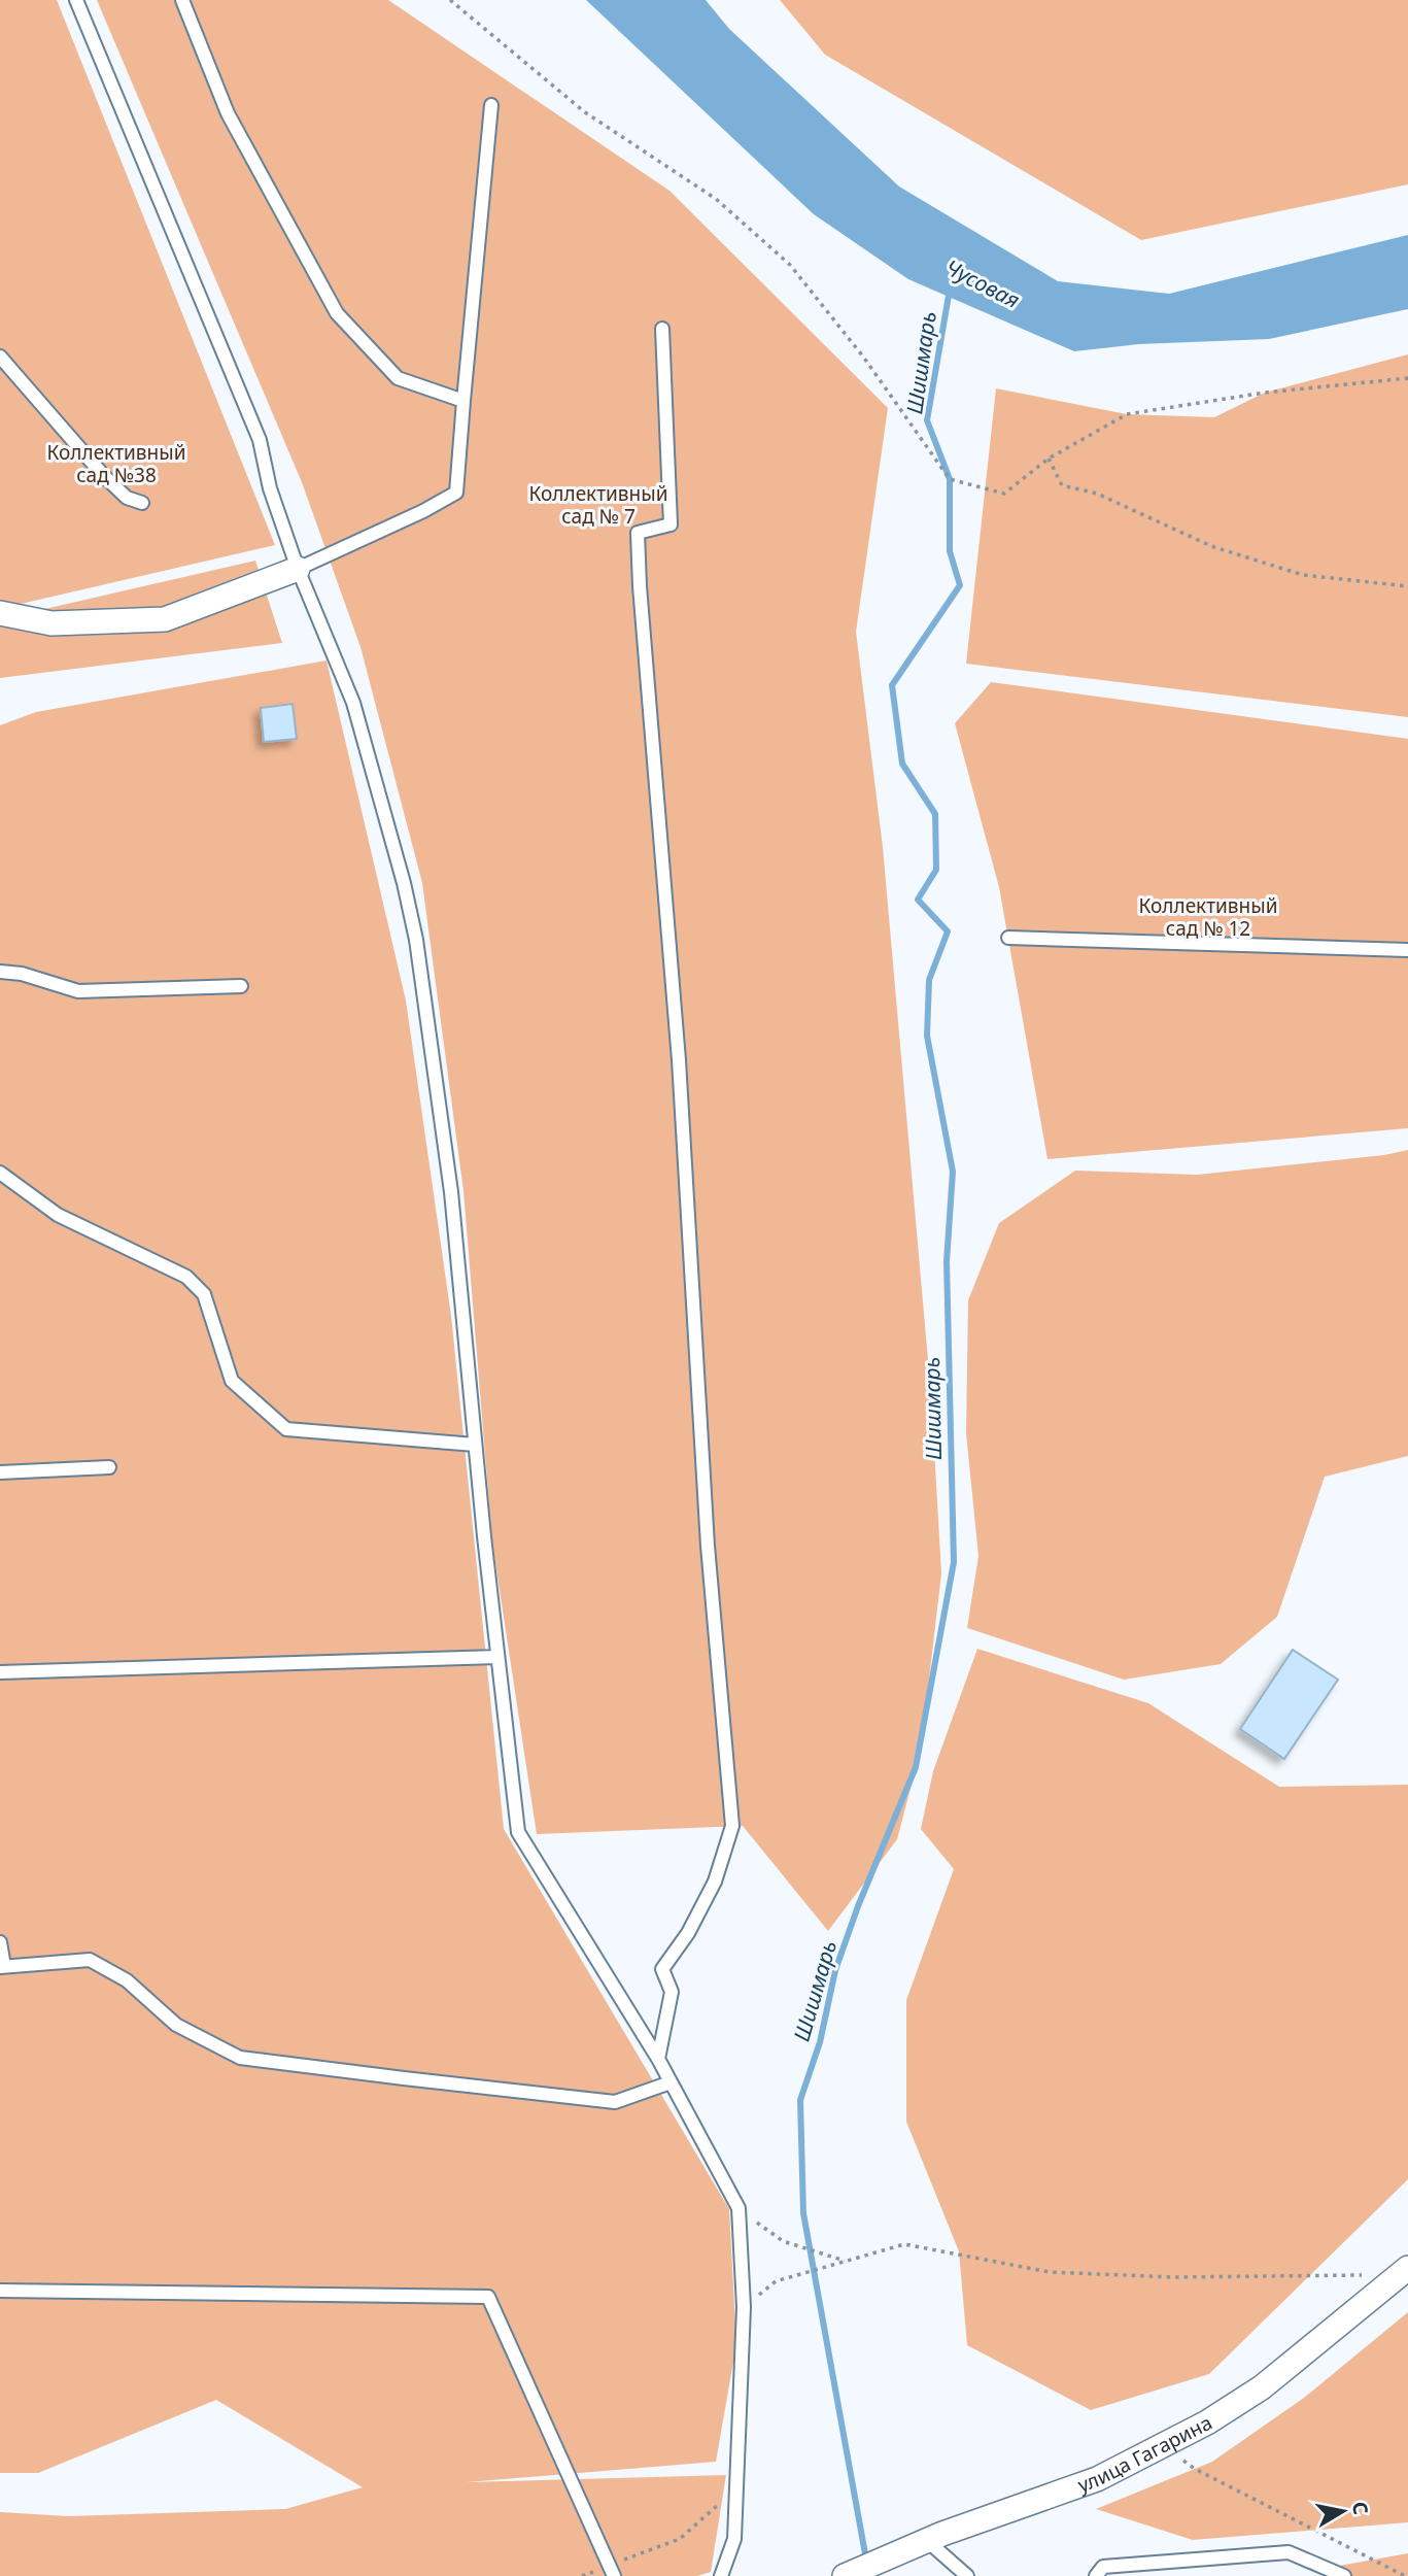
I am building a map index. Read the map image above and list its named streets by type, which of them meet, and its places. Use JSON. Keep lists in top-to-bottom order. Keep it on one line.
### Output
{"streets":{"street":["улица Гагарина"]},"water":["Чусовая","Шишмарь"],"parks":["Коллективный сад №38","Коллективный сад № 7","Коллективный сад № 12"],"north":"right"}
